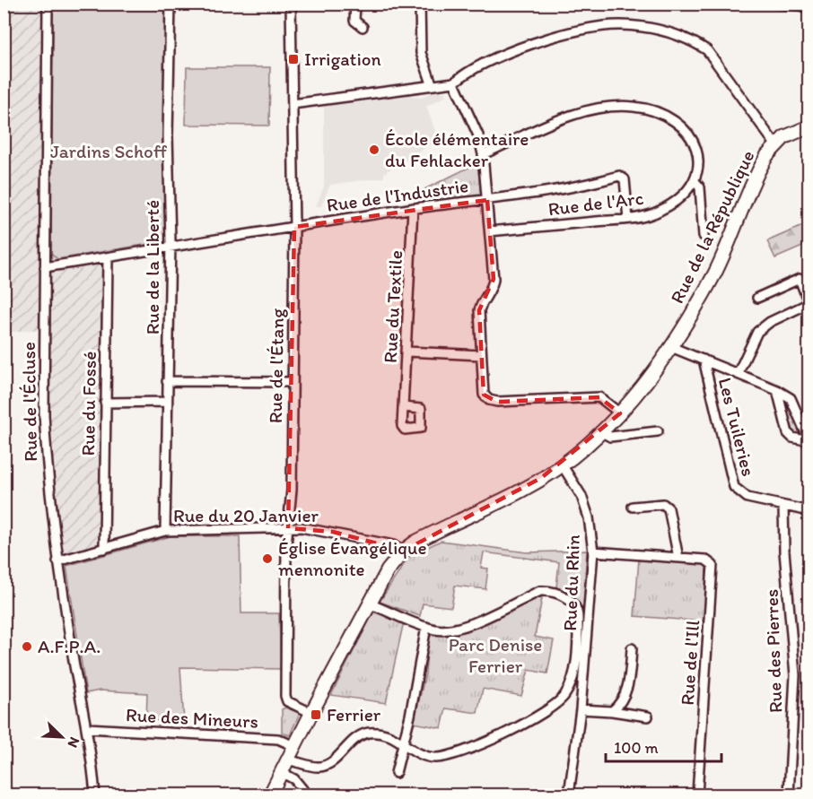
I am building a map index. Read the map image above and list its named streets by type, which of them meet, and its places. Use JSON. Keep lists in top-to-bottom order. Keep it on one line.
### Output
{"streets":{"main road":["Rue de la République"],"street":["Rue de l'Industrie","Rue de l'Arc","Rue de la Liberté","Rue du Textile","Rue de l'Étang","Rue de l'Écluse","Rue du Fossé","Les Tuileries","Rue du 20 Janvier","Rue du Rhin","Rue des Pierres","Rue de l'Ill","Rue des Mineurs"]},"crossings":[["Rue de l'Industrie","Rue de l'Arc"],["Rue de l'Industrie","Rue de la Liberté"],["Rue de l'Industrie","Rue du Textile"],["Rue de l'Industrie","Rue de l'Étang"],["Rue de l'Industrie","Rue de l'Écluse"],["Rue de l'Industrie","Rue du Fossé"],["Rue de la République","Rue de l'Étang"],["Rue de la République","Les Tuileries"],["Rue de la République","Rue du 20 Janvier"],["Rue de la République","Rue du Rhin"],["Rue de la République","Rue des Mineurs"],["Rue de la Liberté","Rue du 20 Janvier"],["Rue de l'Étang","Rue du 20 Janvier"],["Rue de l'Écluse","Rue du 20 Janvier"],["Rue de l'Écluse","Rue des Mineurs"],["Rue du Fossé","Rue du 20 Janvier"],["Les Tuileries","Rue des Pierres"]],"parks":["Jardins Schoff","Parc Denise Ferrier"],"places":{"transit":["Irrigation","Ferrier"],"other":["École élémentaire du Fehlacker","Église Évangélique mennonite","A.F.P.A."]},"scale_bar":"100 m","north":"bottom right"}
